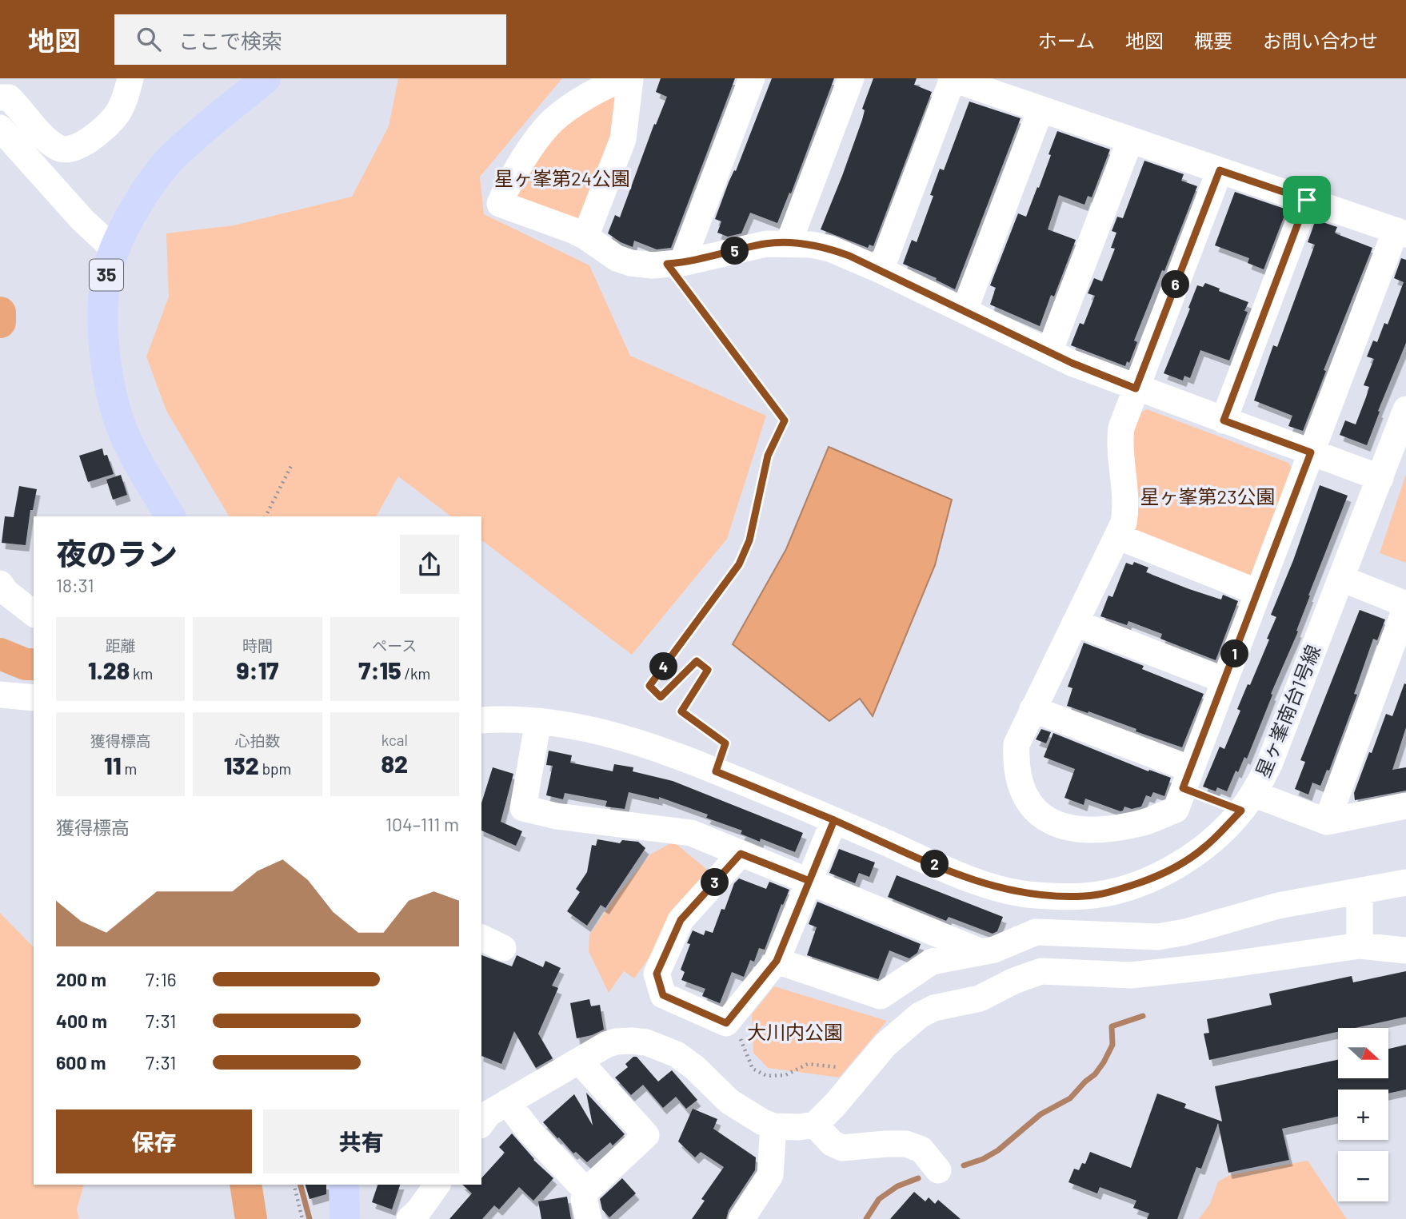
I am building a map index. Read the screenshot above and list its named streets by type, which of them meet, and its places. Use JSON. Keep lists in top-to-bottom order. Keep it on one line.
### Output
{"streets":{"main road":["35"],"street":["星ヶ峯南台1号線"]},"parks":["星ヶ峯第24公園","星ヶ峯第23公園","大川内公園"],"north":"right","page":{"header":"地図","search":"ここで検索","nav":["ホーム","地図","概要","お問い合わせ"],"pins":["5","6","1","4","2","3"],"heading":["夜のラン","18:31"],"stats":[["距離","1.28 km"],["時間","9:17"],["ペース","7:15 /km"],["獲得標高","11 m"],["心拍数","132 bpm"],["kcal","82"]],"chart":["獲得標高","104–111 m"],"list":[{"name":"200 m","note":"7:16"},{"name":"400 m","note":"7:31"},{"name":"600 m","note":"7:31"}],"map_buttons":["+","−"],"buttons":["保存","共有"]}}
